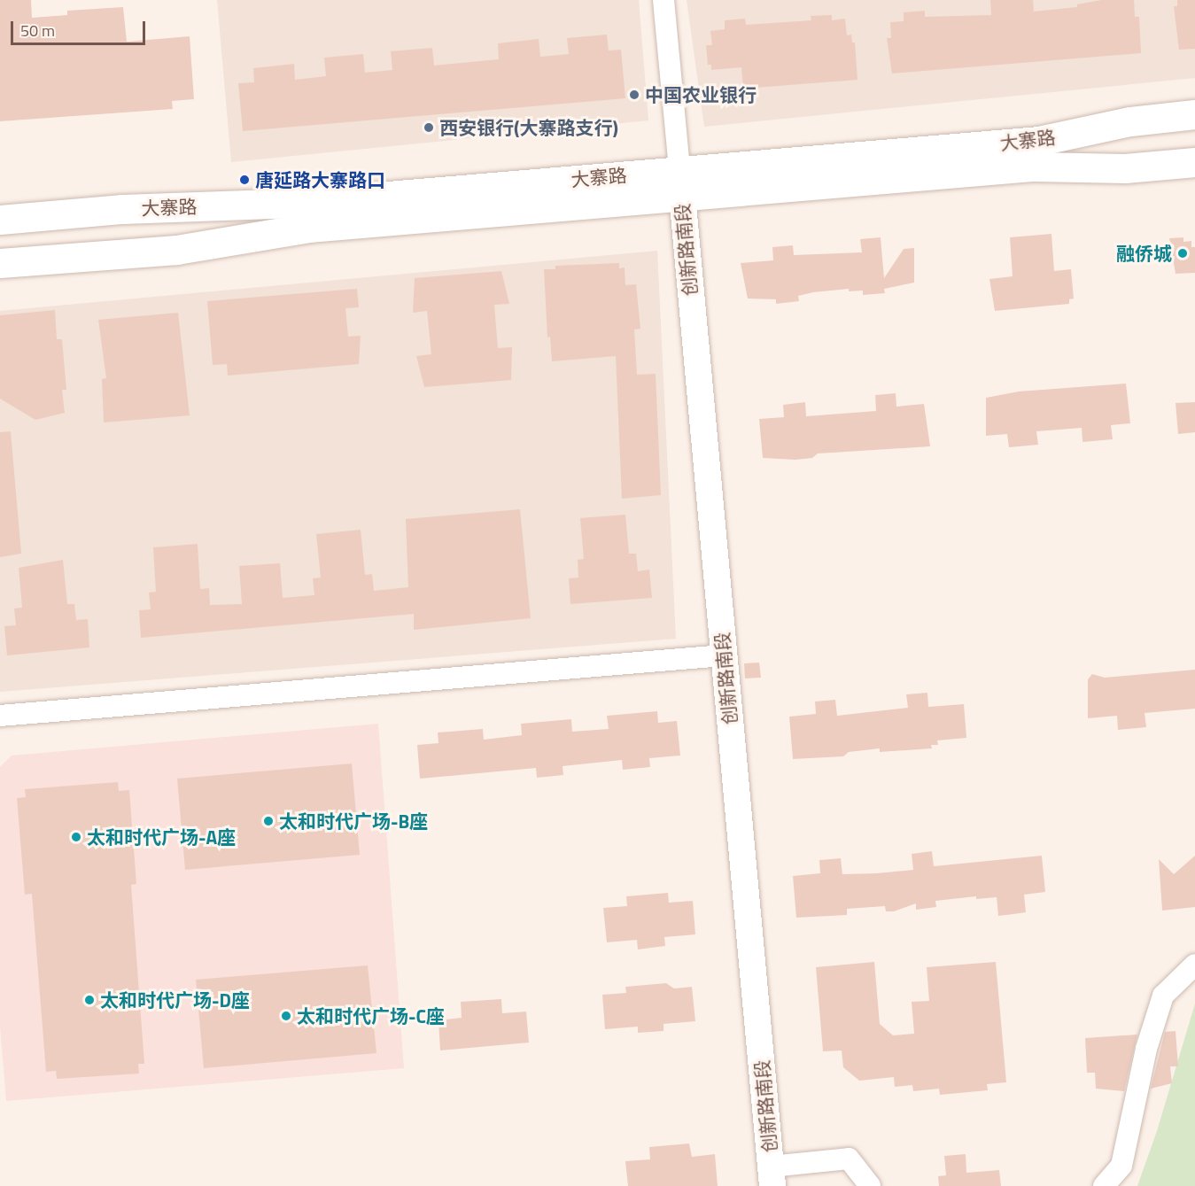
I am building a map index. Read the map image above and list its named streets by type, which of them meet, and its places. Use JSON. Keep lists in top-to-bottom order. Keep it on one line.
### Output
{"streets":{"main road":["大寨路"],"street":["创新路南段"]},"crossings":[["大寨路","创新路南段"]],"places":["中国农业银行","西安银行(大寨路支行)","唐延路大寨路口","融侨城","太和时代广场-B座","太和时代广场-A座","太和时代广场-D座","太和时代广场-C座"],"scale_bar":"50 m"}
